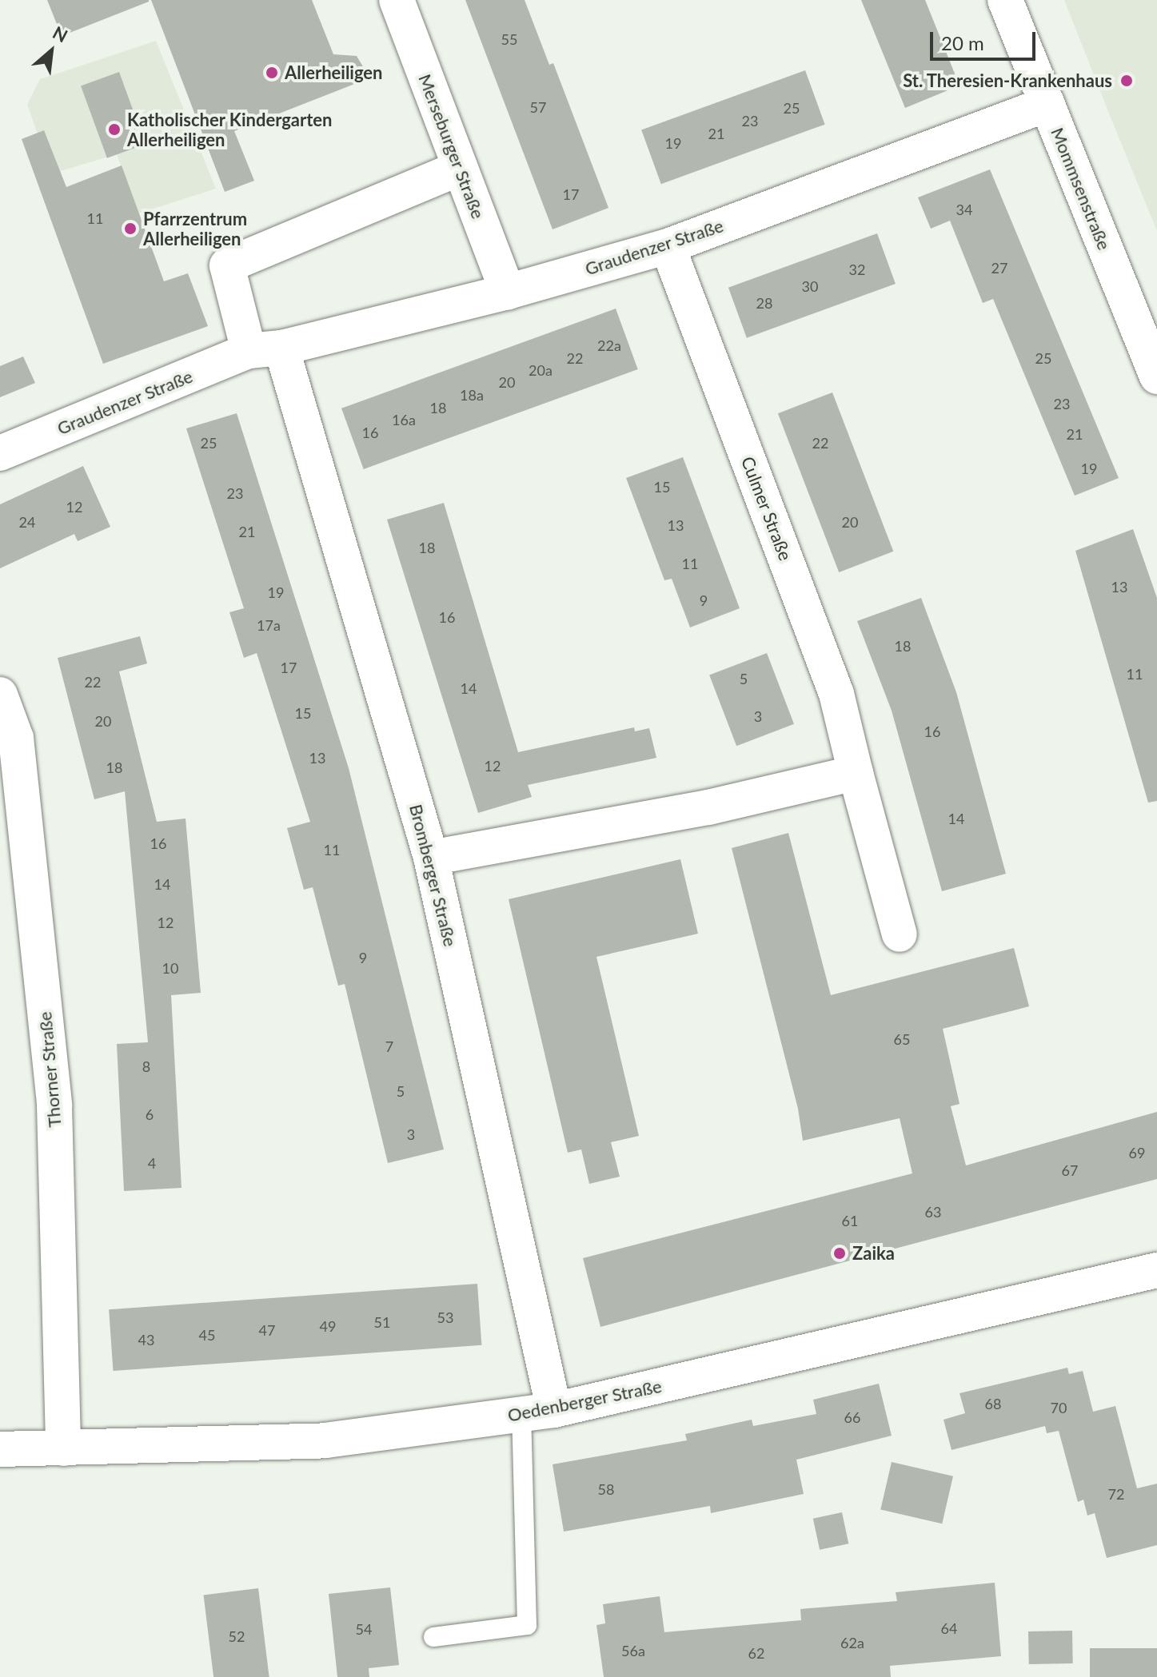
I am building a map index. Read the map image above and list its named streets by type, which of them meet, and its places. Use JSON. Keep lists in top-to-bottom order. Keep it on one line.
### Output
{"streets":{"street":["Merseburger Straße","Mommsenstraße","Graudenzer Straße","Culmer Straße","Bromberger Straße","Thorner Straße","Oedenberger Straße"]},"crossings":[["Merseburger Straße","Graudenzer Straße"],["Mommsenstraße","Graudenzer Straße"],["Graudenzer Straße","Culmer Straße"],["Graudenzer Straße","Bromberger Straße"],["Bromberger Straße","Oedenberger Straße"],["Thorner Straße","Oedenberger Straße"]],"places":["Allerheiligen","St. Theresien-Krankenhaus","Katholischer Kindergarten Allerheiligen","Pfarrzentrum Allerheiligen","Zaika"],"house_numbers":["55","57","25","23","21","19","17","34","11","27","32","30","28","22a","22","25","20a","20","18a","23","18","16a","16","21","25","22","19","15","23","12","24","20","13","21","18","11","13","19","9","16","17a","18","17","11","5","22","14","15","3","20","16","13","12","18","14","16","11","14","12","9","10","65","7","8","5","6","3","69","4","67","63","61","53","51","49","47","45","43","68","70","66","58","72","64","54","52","62a","56a","62"],"scale_bar":"20 m","north":"top right"}
